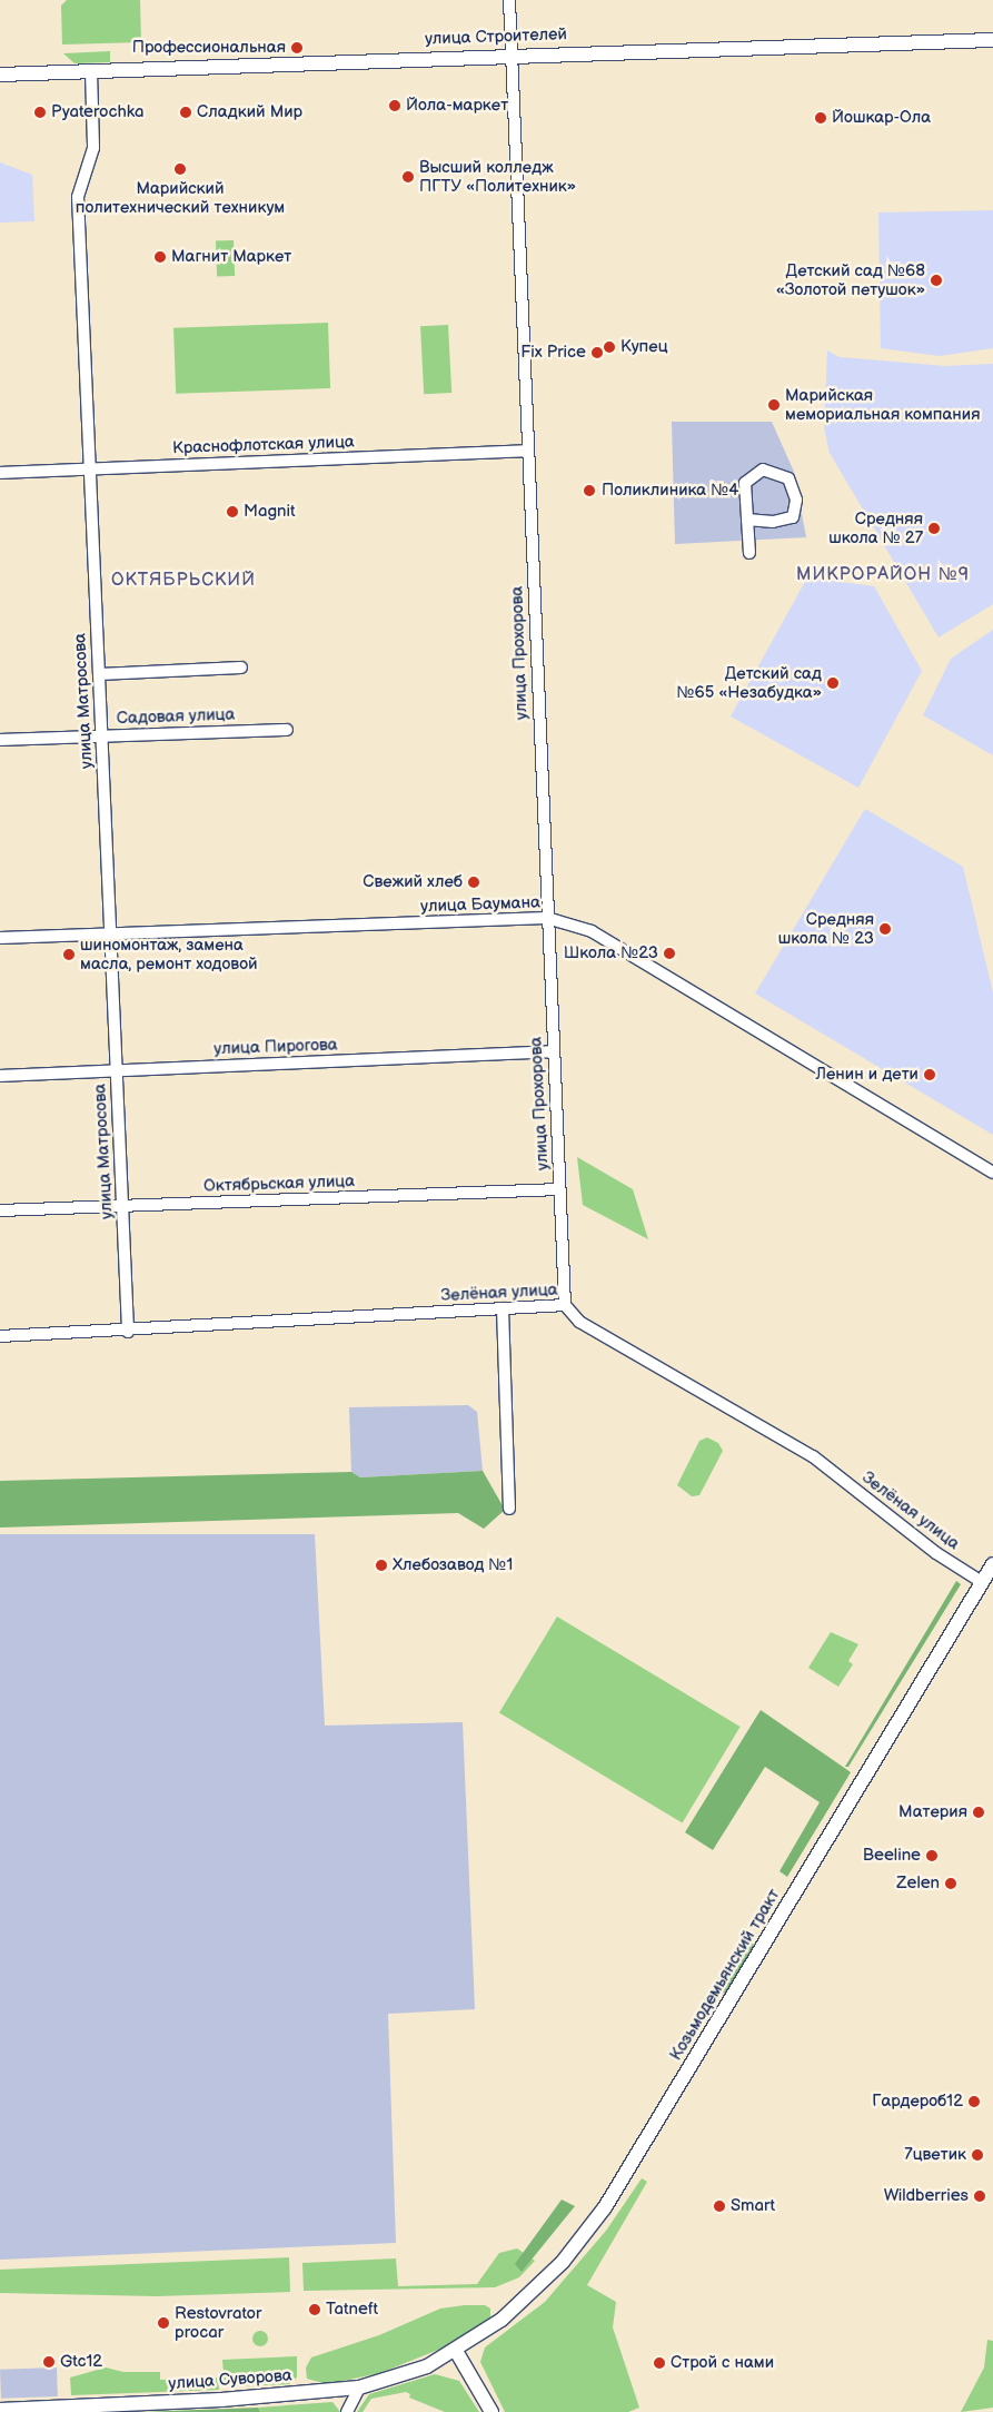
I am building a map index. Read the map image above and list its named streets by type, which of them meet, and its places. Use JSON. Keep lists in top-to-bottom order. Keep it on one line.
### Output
{"streets":{"main road":["улица Строителей","Козьмодемьянский тракт","улица Суворова"],"street":["Краснофлотская улица","улица Прохорова","улица Матросова","Садовая улица","улица Баумана","улица Пирогова","Октябрьская улица","Зелёная улица"]},"crossings":[["улица Строителей","улица Прохорова"],["улица Строителей","улица Матросова"],["Краснофлотская улица","улица Прохорова"],["Краснофлотская улица","улица Матросова"],["улица Прохорова","улица Баумана"],["улица Прохорова","улица Пирогова"],["улица Прохорова","Октябрьская улица"],["улица Прохорова","Зелёная улица"],["улица Матросова","Садовая улица"],["улица Матросова","улица Баумана"],["улица Матросова","улица Пирогова"],["улица Матросова","Октябрьская улица"],["улица Матросова","Зелёная улица"],["Зелёная улица","Козьмодемьянский тракт"],["Козьмодемьянский тракт","улица Суворова"]],"districts":["МИКРОРАЙОН №9","ОКТЯБРЬСКИЙ"],"places":["Профессиональная","Йола-маркет","Pyaterochka","Сладкий Мир","Йошкар-Ола","Марийский политехнический техникум","Высший колледж ПГТУ «Политехник»","Магнит Маркет","Детский сад №68 «Золотой петушок»","Купец","Fix Price","Марийская мемориальная компания","Поликлиника №4","Magnit","Средняя школа № 27","Детский сад №65 «Незабудка»","Свежий хлеб","Средняя школа № 23","Школа №23","шиномонтаж, замена масла, ремонт ходовой","Ленин и дети","Хлебозавод №1","Материя","Beeline","Zelen","Гардероб12","7цветик","Wildberries","Smart","Tatneft","Restovrator procar","Gtc12","Строй с нами"]}
